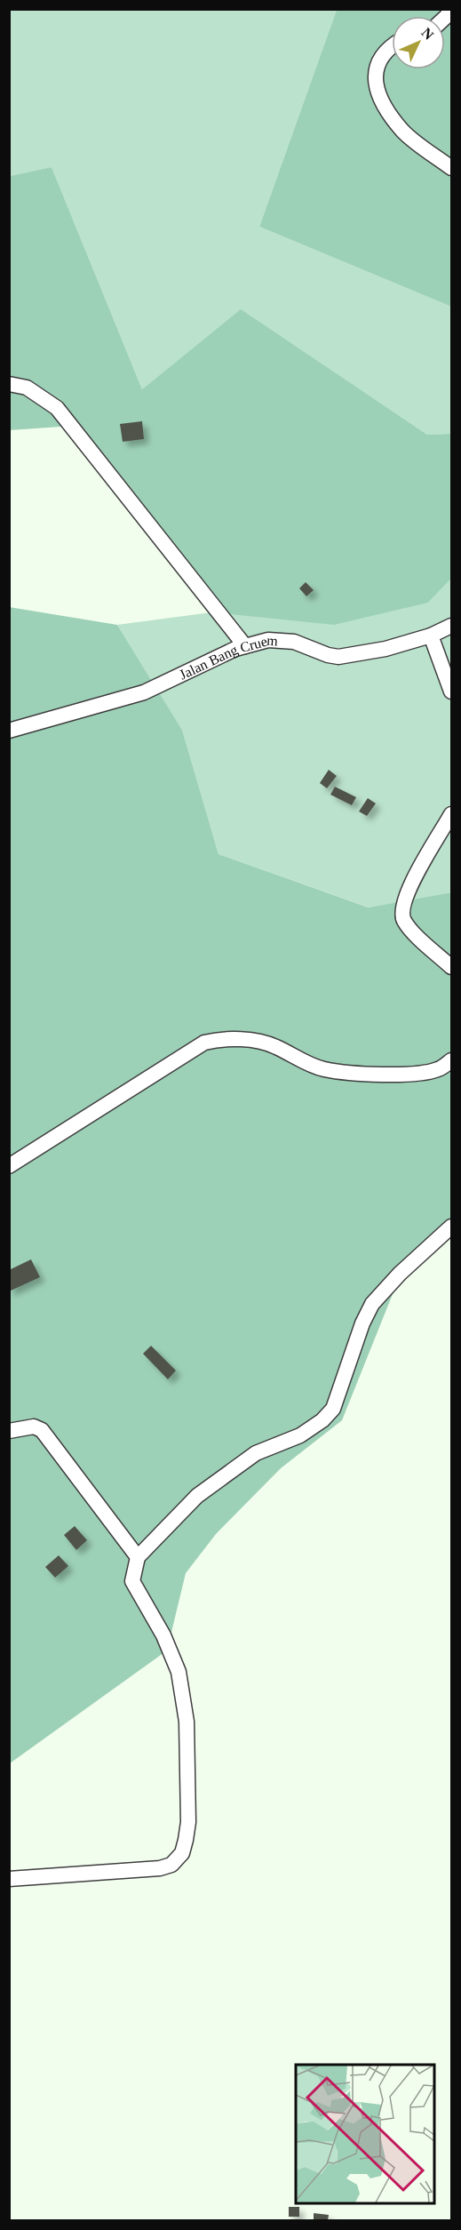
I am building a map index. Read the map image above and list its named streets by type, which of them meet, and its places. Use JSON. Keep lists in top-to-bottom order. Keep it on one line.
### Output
{"streets":{"street":["Jalan Bang Cruem"]},"north":"top right"}
